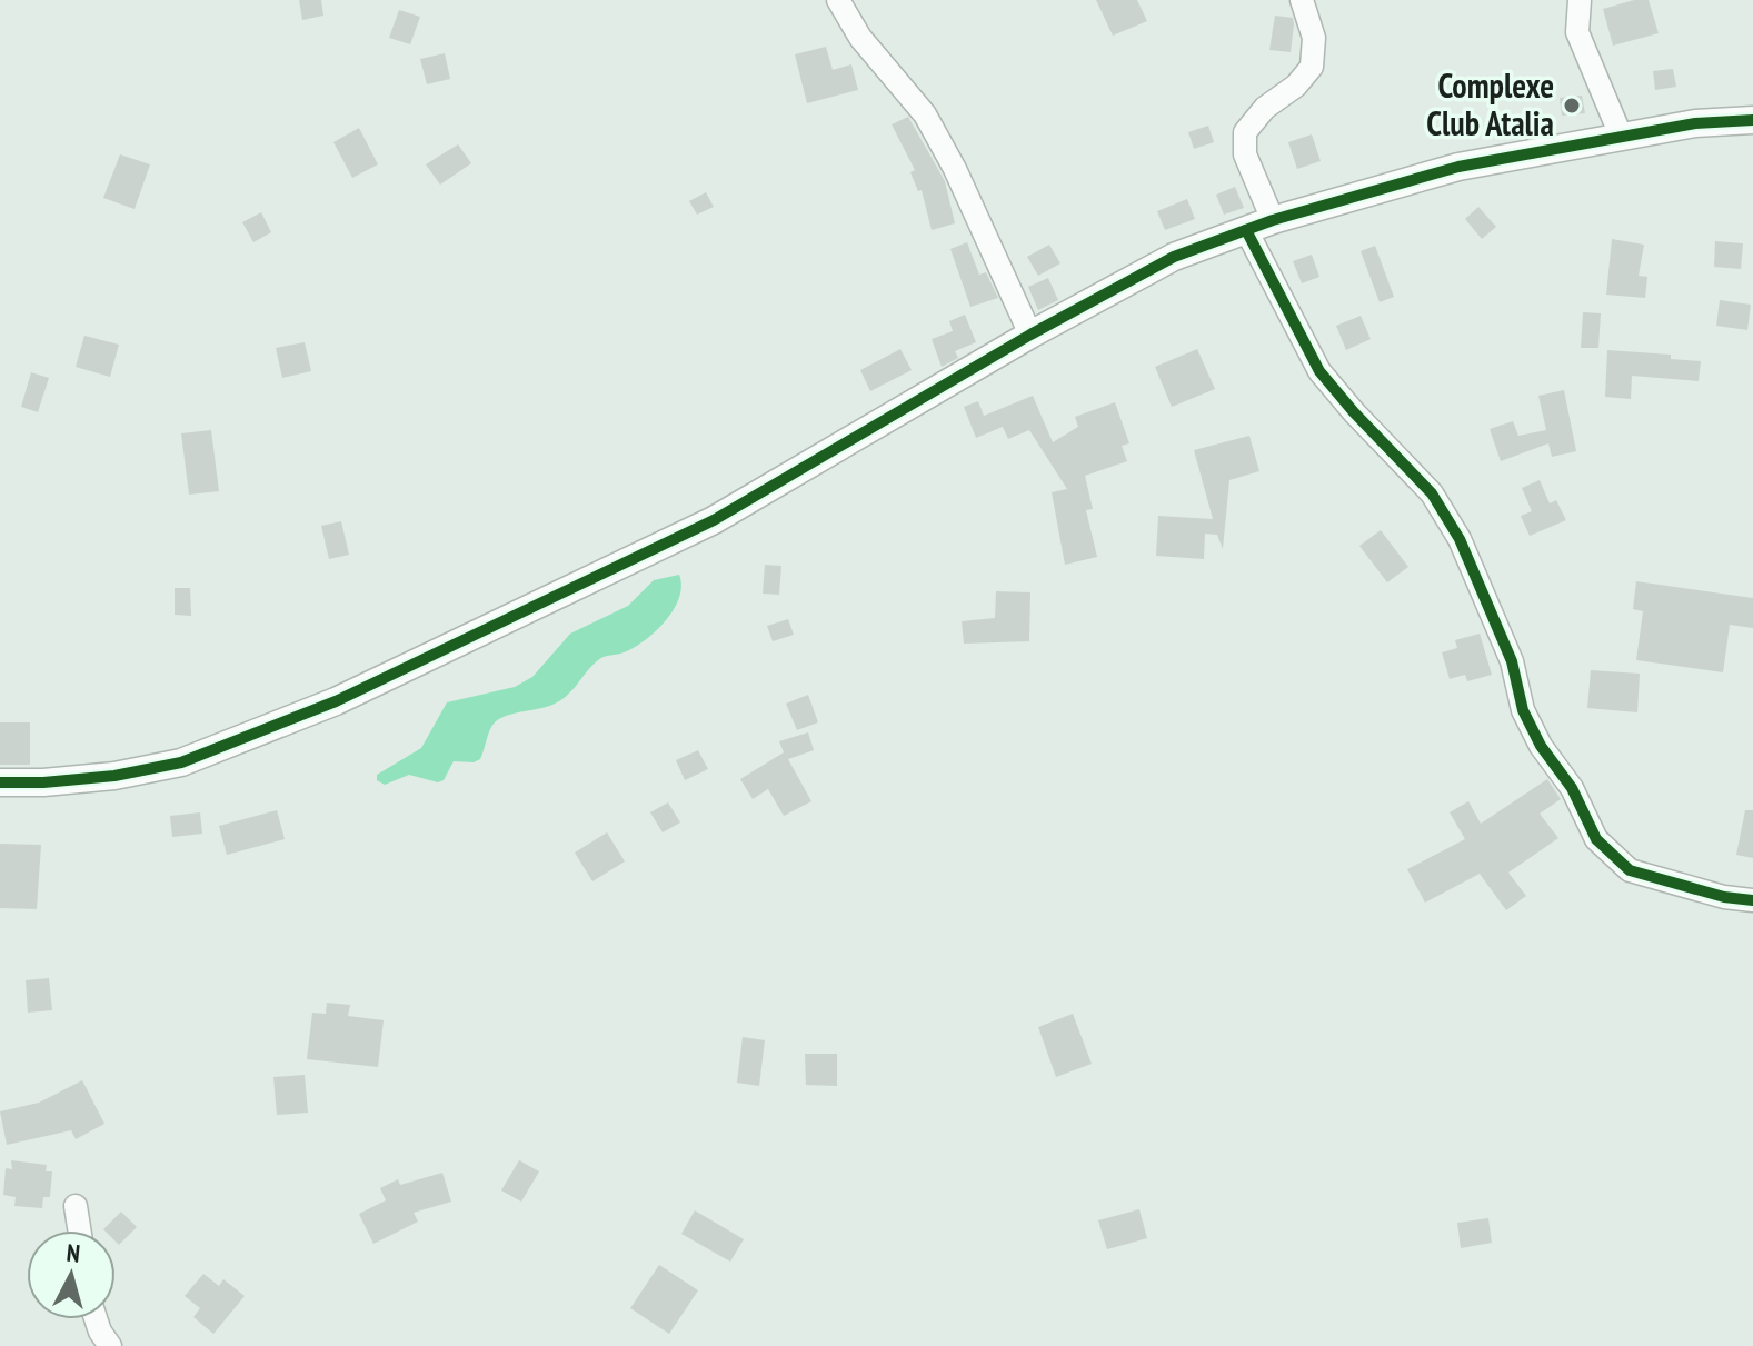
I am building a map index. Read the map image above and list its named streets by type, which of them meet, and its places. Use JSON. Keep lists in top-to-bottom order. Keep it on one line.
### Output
{"places":["Complexe Club Atalia"],"north":"top"}
